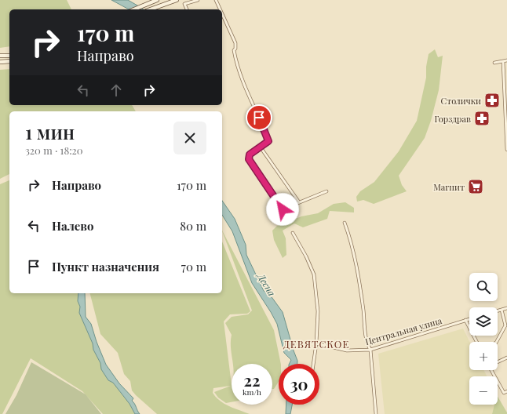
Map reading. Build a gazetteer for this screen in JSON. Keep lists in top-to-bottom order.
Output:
{
  "streets": {
    "street": ["Центральная улица"]
  },
  "districts": ["ДЕВЯТСКОЕ"],
  "water": ["Десна"],
  "places": {
    "pharmacy": ["Столички", "Горздрав"],
    "supermarket": ["Магнит"]
  },
  "page": {
    "turn": ["170 m", "Направо"],
    "heading": ["1 мин", "320 m · 18:20"],
    "list": [
      {
        "name": "Направо",
        "value": "170 m"
      },
      {
        "name": "Налево",
        "value": "80 m"
      },
      {
        "name": "Пункт назначения",
        "value": "70 m"
      }
    ],
    "map_buttons": ["+", "−"],
    "speed": "22 km/h",
    "limit": "30"
  }
}
